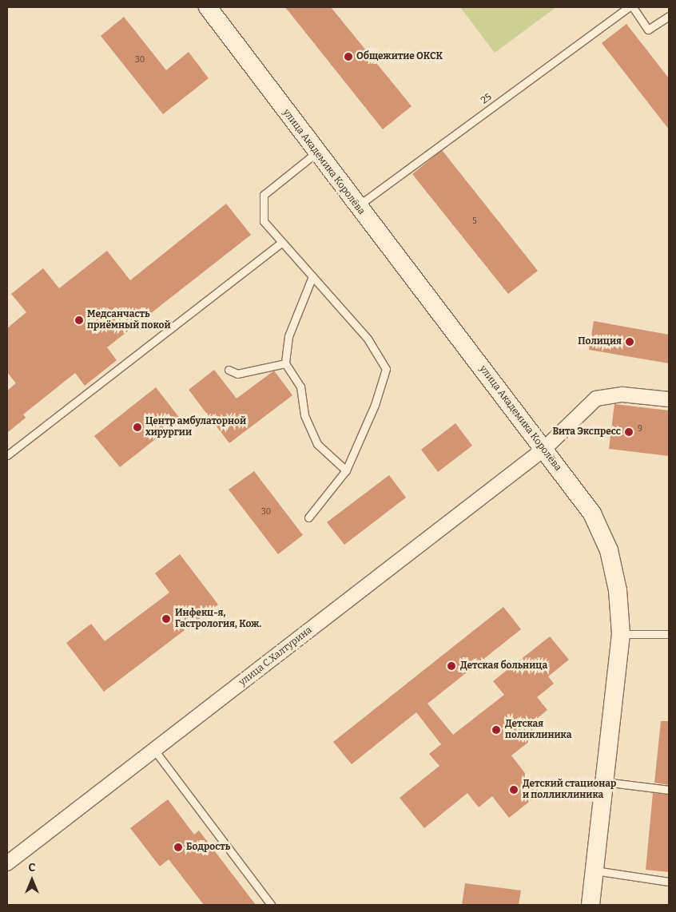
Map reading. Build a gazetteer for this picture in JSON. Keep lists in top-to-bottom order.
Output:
{
  "streets": {
    "street": ["улица Академика Королёва", "улица С.Халтурина"],
    "lane": ["25"]
  },
  "crossings": [
    ["25", "улица Академика Королёва"],
    ["улица Академика Королёва", "улица С.Халтурина"]
  ],
  "places": [
    "Общежитие ОКСК",
    "Медсанчасть приёмный покой",
    "Полиция",
    "Центр амбулаторной хирургии",
    "Вита Экспресс",
    "Инфекц-я, Гастрология, Кож.",
    "Детская больница",
    "Детская поликлиника",
    "Детский стационар и полликлиника",
    "Бодрость"
  ],
  "house_numbers": [
    "30",
    "5",
    "9",
    "30"
  ],
  "north": "top"
}
